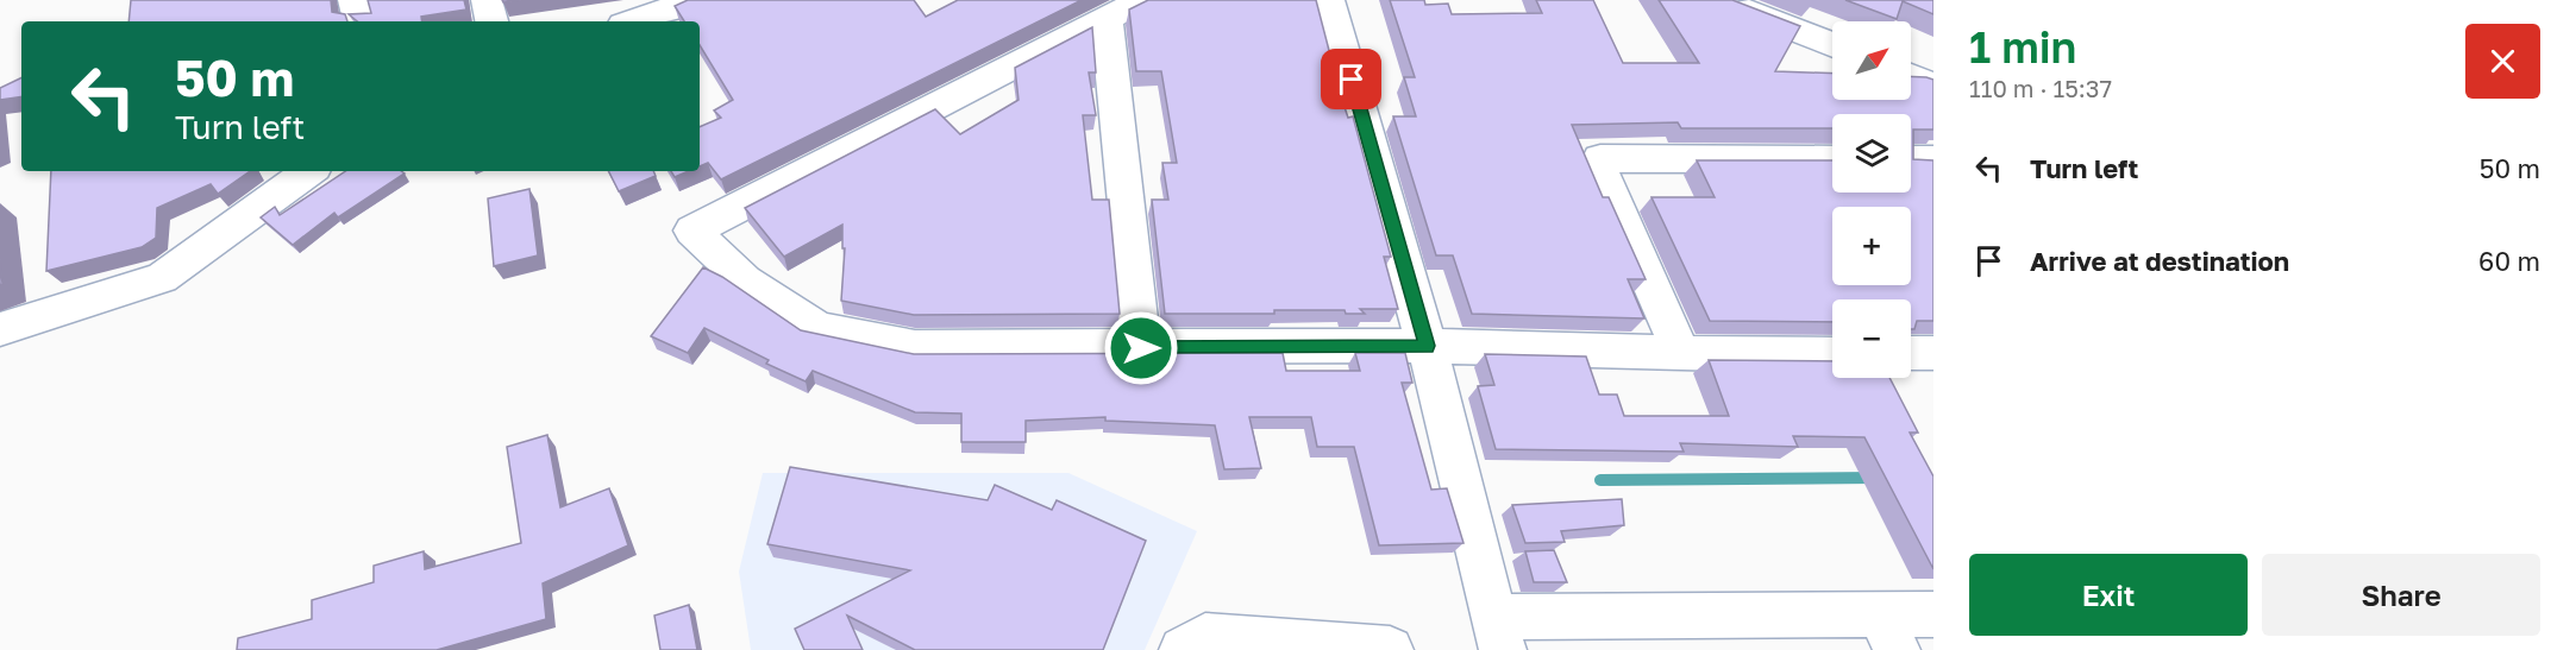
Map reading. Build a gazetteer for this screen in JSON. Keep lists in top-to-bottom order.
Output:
{
  "north": "top right",
  "page": {
    "heading": ["1 min", "110 m · 15:37"],
    "map_buttons": ["+", "−"],
    "turn": ["50 m", "Turn left"],
    "list": [
      {
        "name": "Turn left",
        "value": "50 m"
      },
      {
        "name": "Arrive at destination",
        "value": "60 m"
      }
    ],
    "buttons": ["Exit", "Share"]
  }
}
